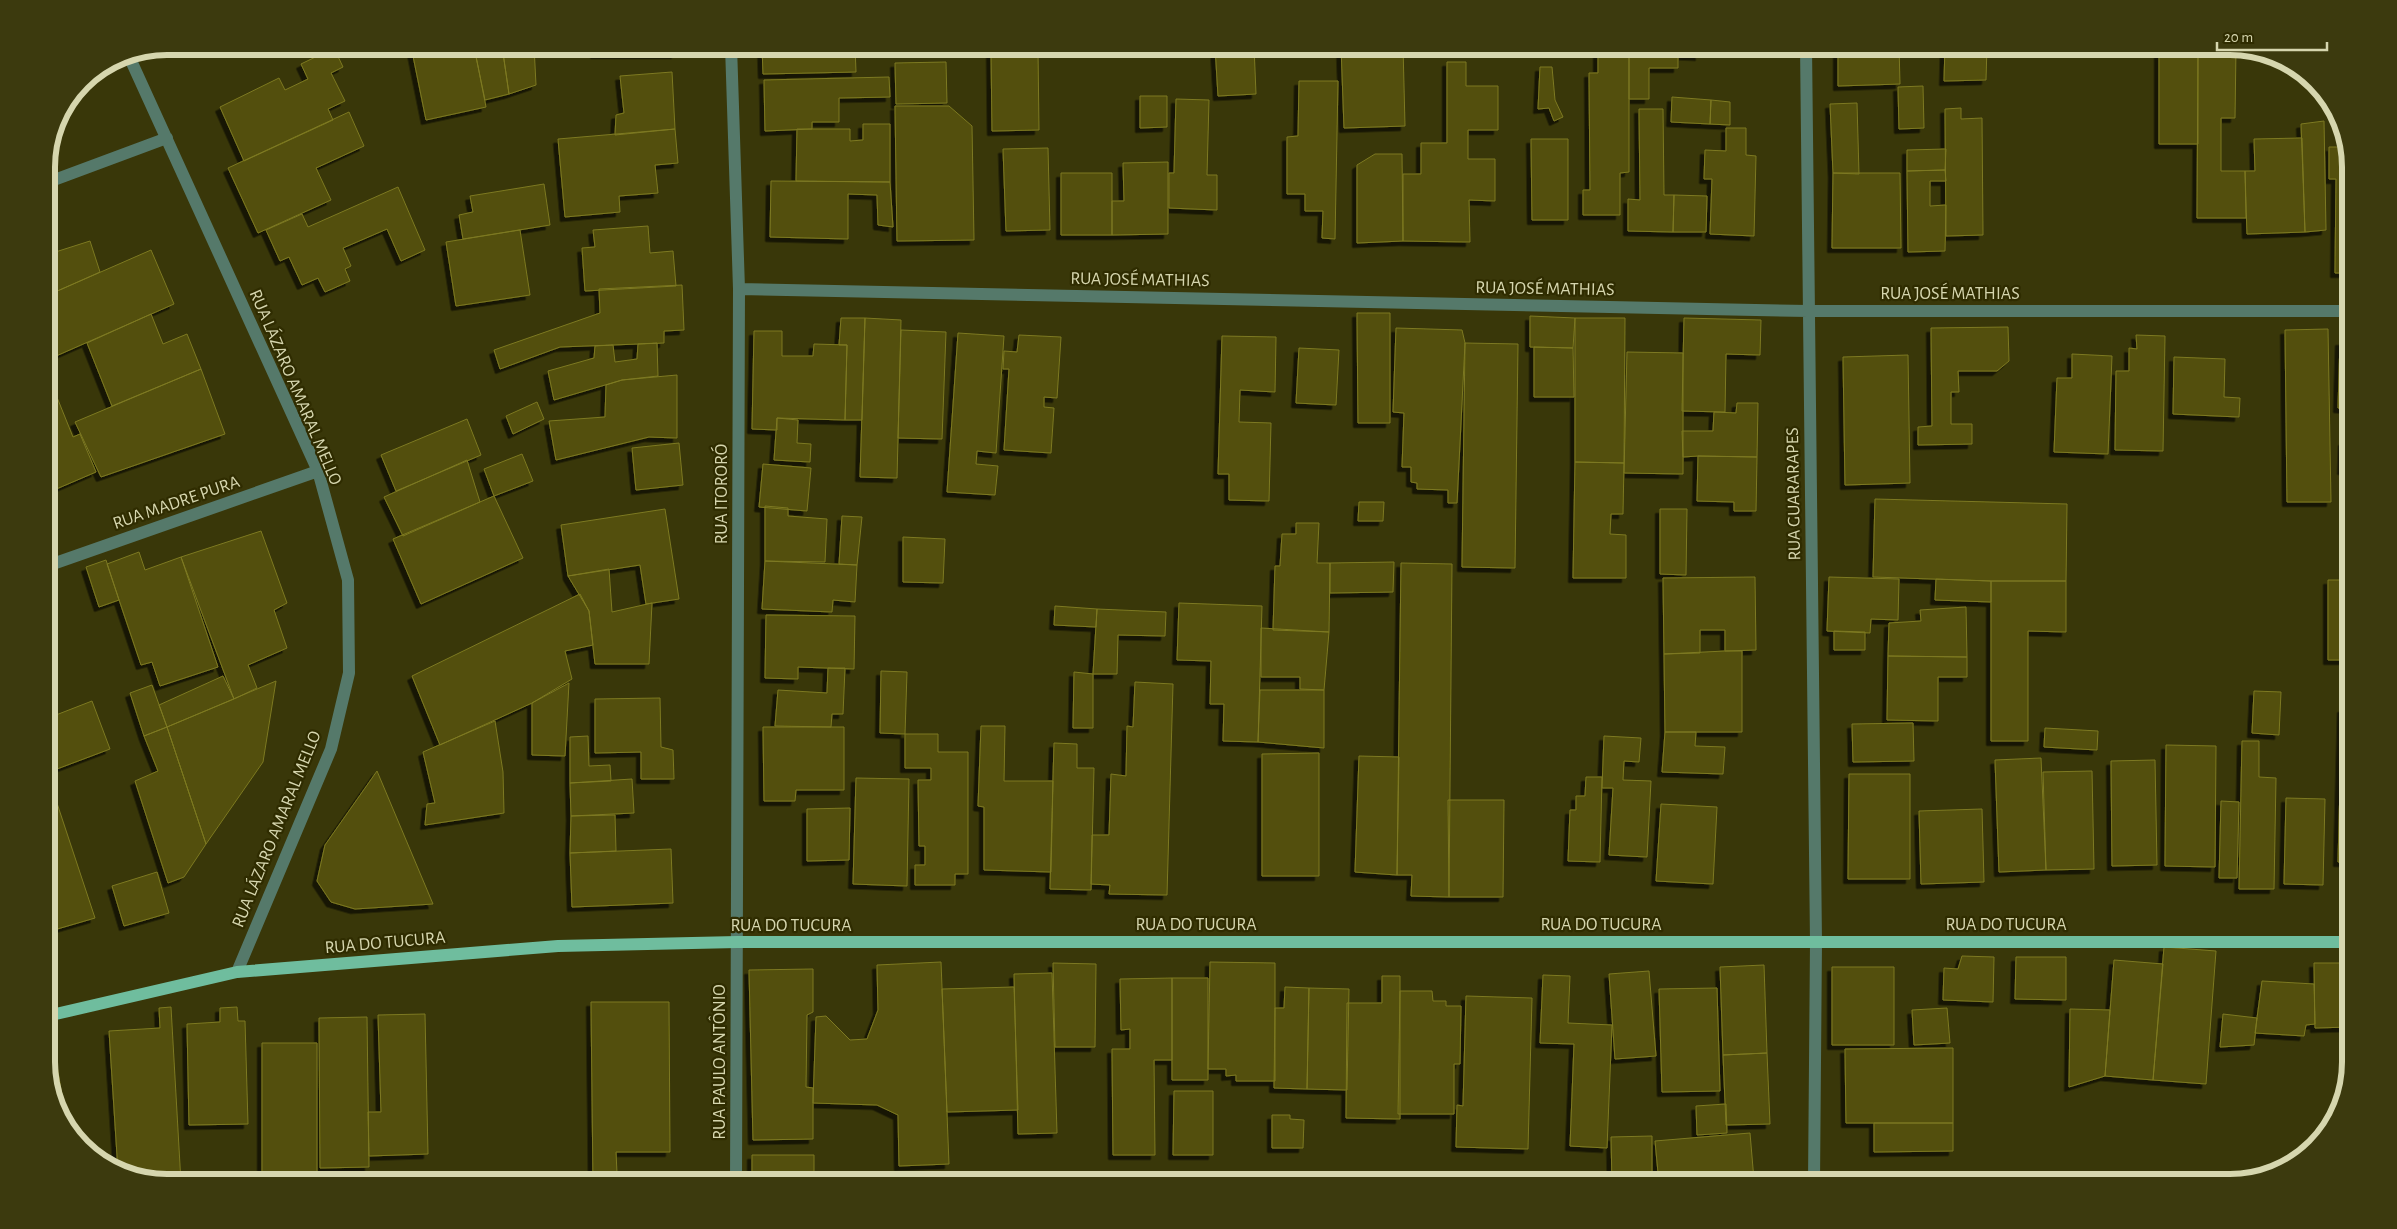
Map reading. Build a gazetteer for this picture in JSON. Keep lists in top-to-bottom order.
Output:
{
  "streets": {
    "main road": ["RUA DO TUCURA"],
    "street": [
      "RUA JOSÉ MATHIAS",
      "RUA LÁZARO AMARAL MELLO",
      "RUA ITORORÓ",
      "RUA GUARARAPES",
      "RUA MADRE PURA",
      "RUA PAULO ANTÔNIO"
    ]
  },
  "crossings": [
    ["RUA JOSÉ MATHIAS", "RUA ITORORÓ"],
    ["RUA JOSÉ MATHIAS", "RUA GUARARAPES"],
    ["RUA LÁZARO AMARAL MELLO", "RUA MADRE PURA"],
    ["RUA LÁZARO AMARAL MELLO", "RUA DO TUCURA"],
    ["RUA ITORORÓ", "RUA DO TUCURA"],
    ["RUA ITORORÓ", "RUA PAULO ANTÔNIO"],
    ["RUA GUARARAPES", "RUA DO TUCURA"],
    ["RUA DO TUCURA", "RUA PAULO ANTÔNIO"]
  ],
  "scale_bar": "20 m"
}
